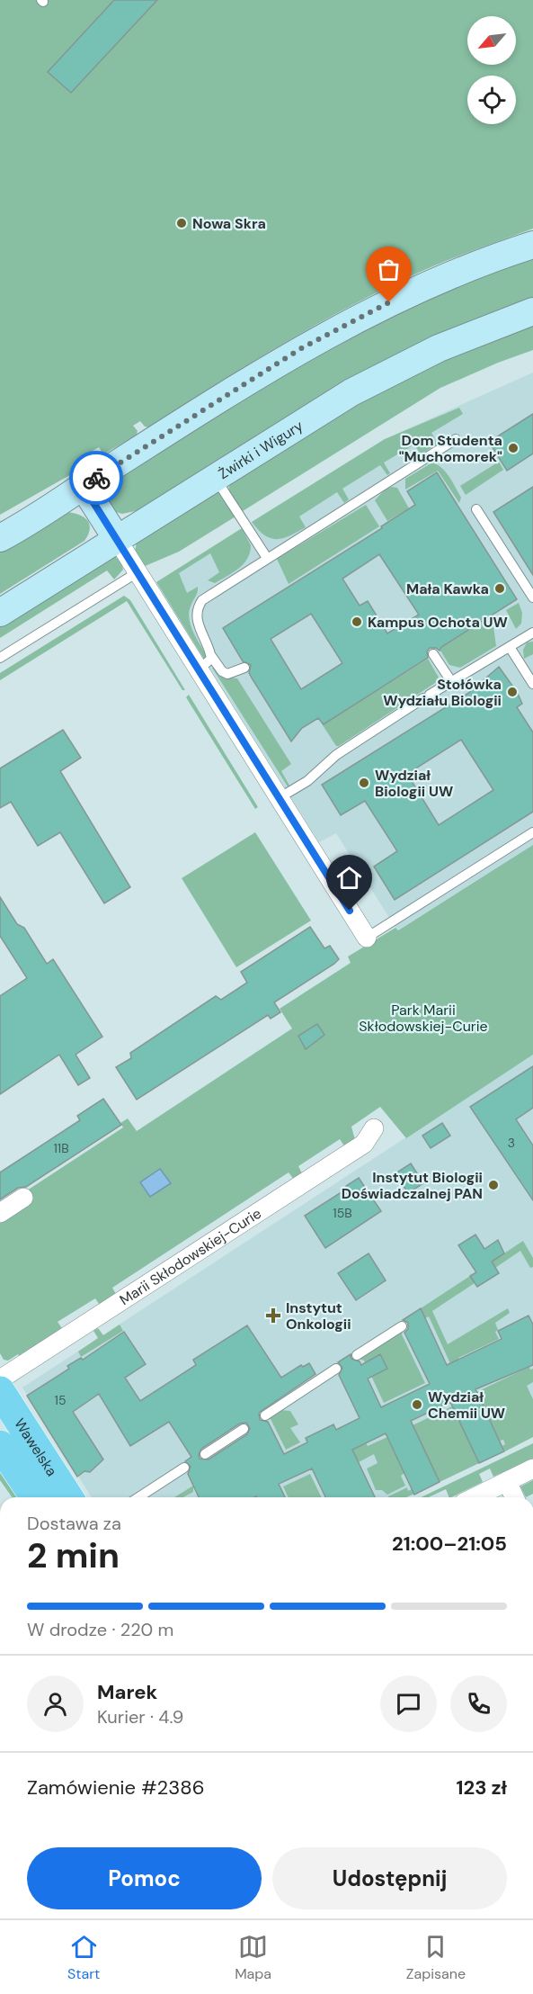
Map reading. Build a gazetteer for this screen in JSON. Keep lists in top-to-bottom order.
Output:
{
  "streets": {
    "main road": ["Żwirki i Wigury", "Wawelska"],
    "street": ["Marii Skłodowskiej-Curie"]
  },
  "parks": ["Park Marii Skłodowskiej-Curie"],
  "places": {
    "other": [
      "Nowa Skra",
      "Dom Studenta \"Muchomorek\"",
      "Mała Kawka",
      "Kampus Ochota UW",
      "Stołówka Wydziału Biologii",
      "Wydział Biologii UW",
      "Instytut Biologii Doświadczalnej PAN",
      "Wydział Chemii UW"
    ],
    "health": ["Instytut Onkologii"]
  },
  "house_numbers": [
    "3",
    "11B",
    "15B",
    "15"
  ],
  "north": "bottom left",
  "page": {
    "heading": ["2 min", "Dostawa za", "21:00–21:05"],
    "panel": [
      "Marek",
      "Kurier · 4.9",
      "Zamówienie #2386",
      "123 zł"
    ],
    "bar": "W drodze · 220 m",
    "buttons": ["Pomoc", "Udostępnij"],
    "tabs": ["Start", "Mapa", "Zapisane"]
  }
}
